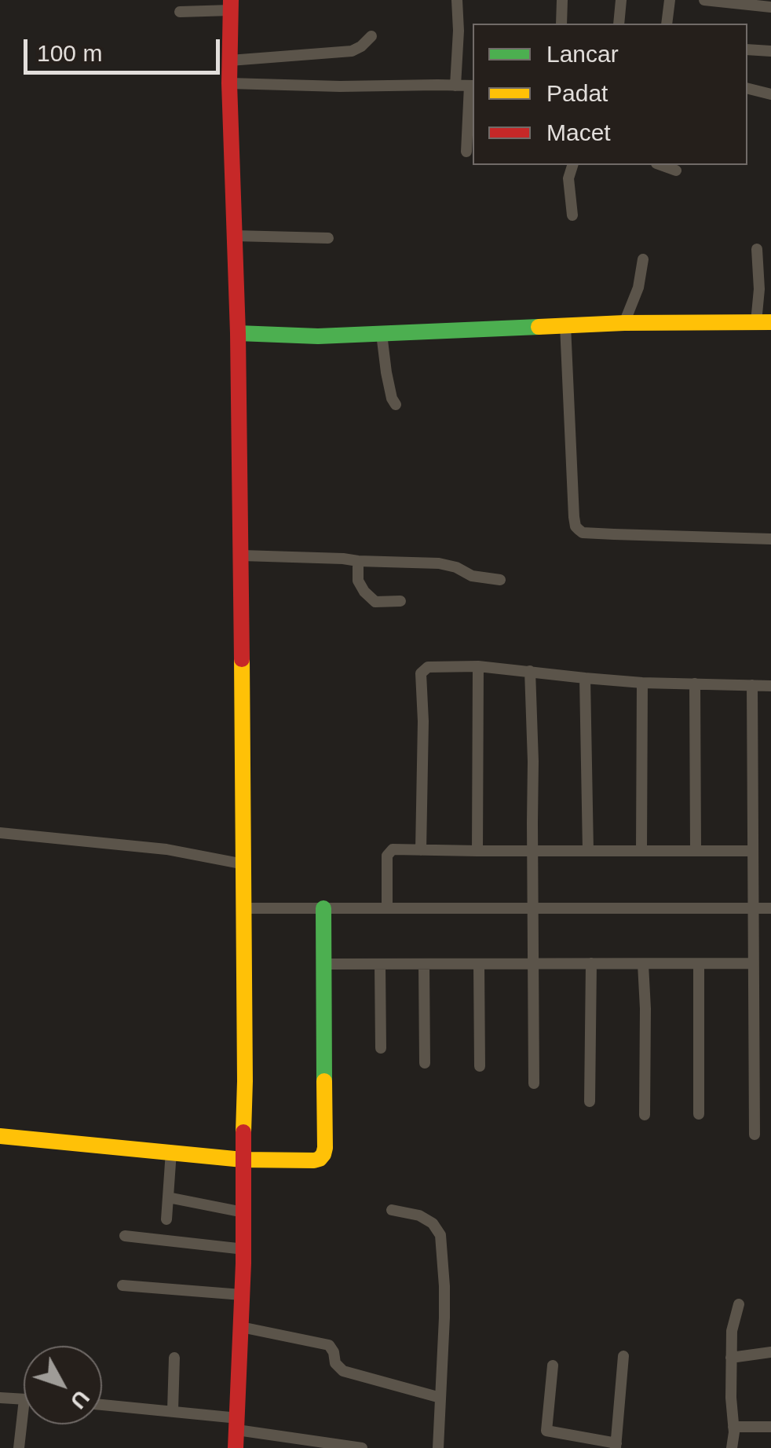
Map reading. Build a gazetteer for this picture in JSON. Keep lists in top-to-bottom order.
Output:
{
  "legend": ["Lancar", "Padat", "Macet"],
  "scale_bar": "100 m",
  "north": "bottom right"
}
